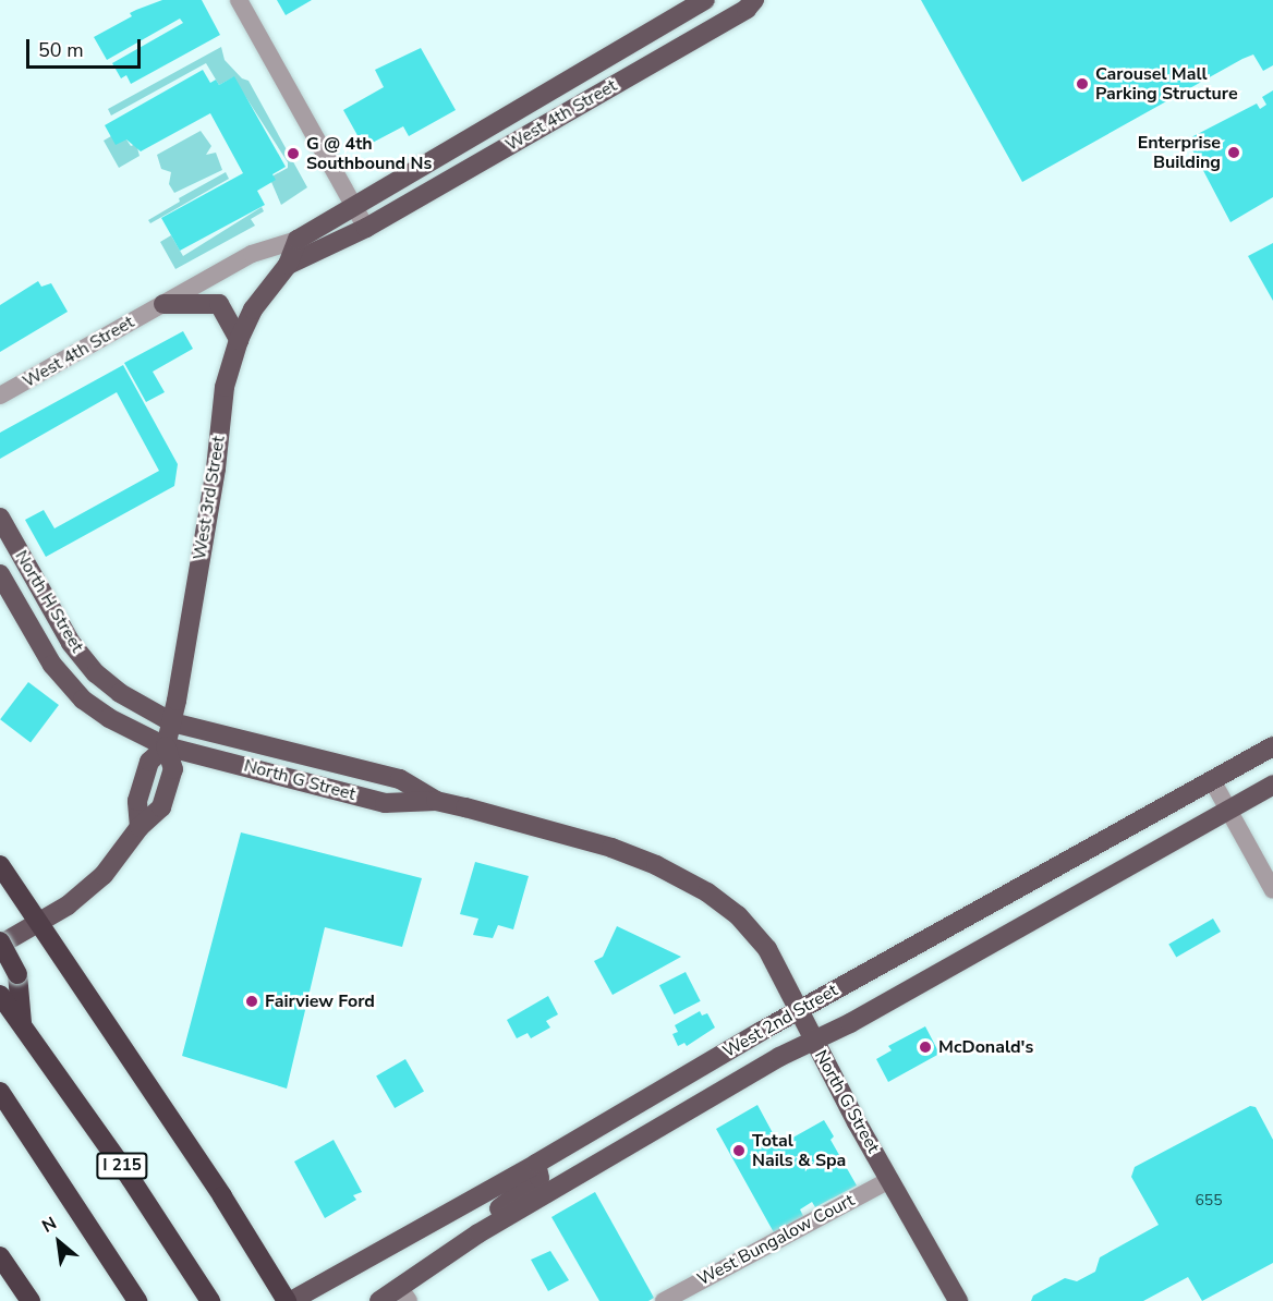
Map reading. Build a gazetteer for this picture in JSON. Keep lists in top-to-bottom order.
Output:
{
  "streets": {
    "highway": ["I 215"],
    "main road": [
      "West 4th Street",
      "West 3rd Street",
      "North H Street",
      "North G Street",
      "West 2nd Street"
    ],
    "street": ["West Bungalow Court"]
  },
  "crossings": [
    ["West 4th Street", "West 3rd Street"],
    ["West 3rd Street", "North H Street"],
    ["West 3rd Street", "North G Street"],
    ["North H Street", "North G Street"],
    ["North G Street", "West 2nd Street"],
    ["North G Street", "West Bungalow Court"]
  ],
  "places": [
    "Carousel Mall Parking Structure",
    "Enterprise Building",
    "G @ 4th Southbound Ns",
    "Fairview Ford",
    "McDonald's",
    "Total Nails & Spa"
  ],
  "house_numbers": ["655"],
  "scale_bar": "50 m",
  "north": "top left"
}
